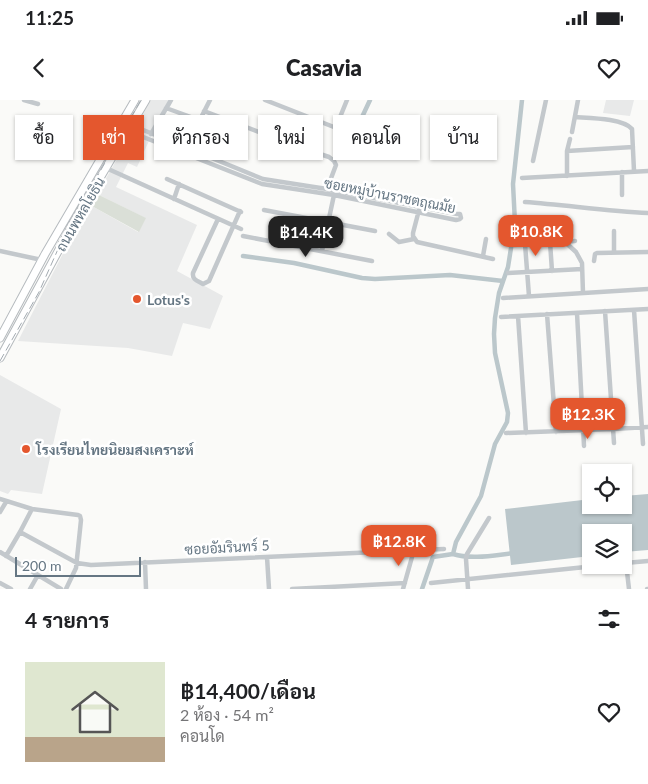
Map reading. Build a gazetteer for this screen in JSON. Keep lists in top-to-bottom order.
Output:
{
  "streets": {
    "main road": ["ถนนพหลโยธิน"],
    "street": ["ซอยหมู่บ้านราชตฤณมัย", "ซอยอัมรินทร์ 5"]
  },
  "places": ["Lotus's", "โรงเรียนไทยนิยมสงเคราะห์"],
  "scale_bar": "200 m",
  "page": {
    "status": "11:25",
    "header": "Casavia",
    "chip": [
      "ซื้อ",
      "เช่า",
      "ตัวกรอง",
      "ใหม่",
      "คอนโด",
      "บ้าน"
    ],
    "price": [
      "฿10.8K",
      "฿14.4K",
      "฿12.3K",
      "฿12.8K"
    ],
    "scale": "200 m",
    "heading": "4 รายการ",
    "list": [
      {
        "name": "฿14,400/เดือน",
        "note": "2 ห้อง · 54 m² · คอนโด"
      }
    ]
  }
}
